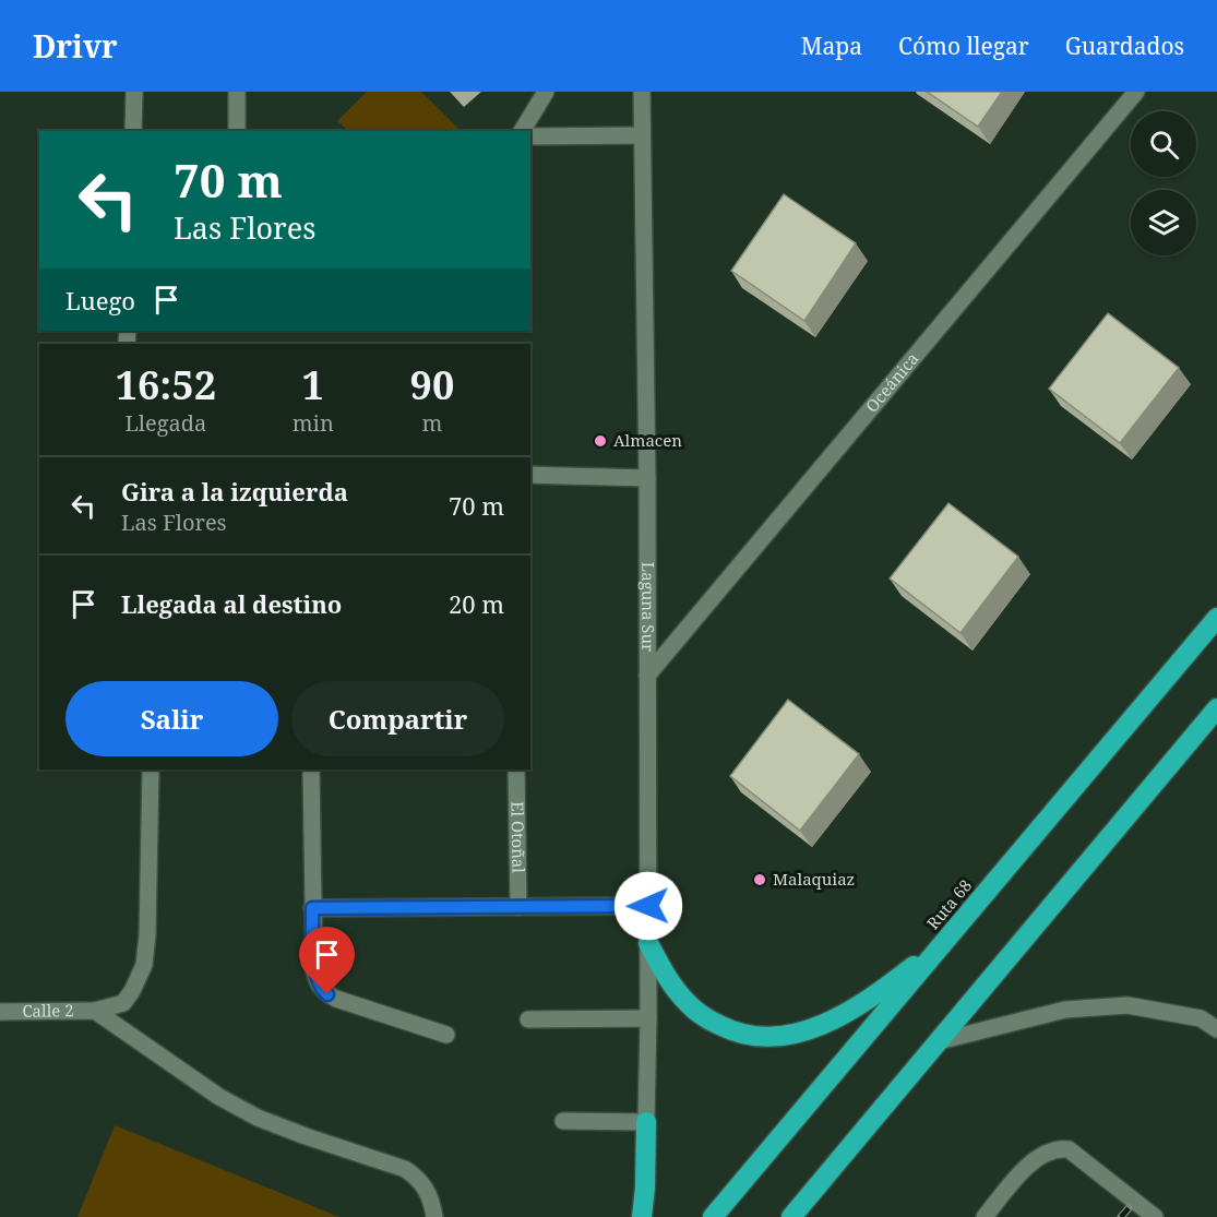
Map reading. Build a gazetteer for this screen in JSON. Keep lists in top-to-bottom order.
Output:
{
  "streets": {
    "highway": ["Ruta 68"],
    "street": [
      "Oceánica",
      "Laguna Sur",
      "El Otoñal",
      "Calle 2"
    ]
  },
  "crossings": [
    ["Oceánica", "Laguna Sur"]
  ],
  "places": ["Almacen", "Malaquiaz"],
  "page": {
    "header": "Drivr",
    "nav": ["Mapa", "Cómo llegar", "Guardados"],
    "turn": ["70 m", "Las Flores"],
    "then": "Luego",
    "eta": [
      "16:52",
      "Llegada",
      "1",
      "min",
      "90",
      "m"
    ],
    "list": [
      {
        "name": "Gira a la izquierda",
        "note": "Las Flores",
        "value": "70 m"
      },
      {
        "name": "Llegada al destino",
        "value": "20 m"
      }
    ],
    "buttons": ["Salir", "Compartir"]
  }
}
